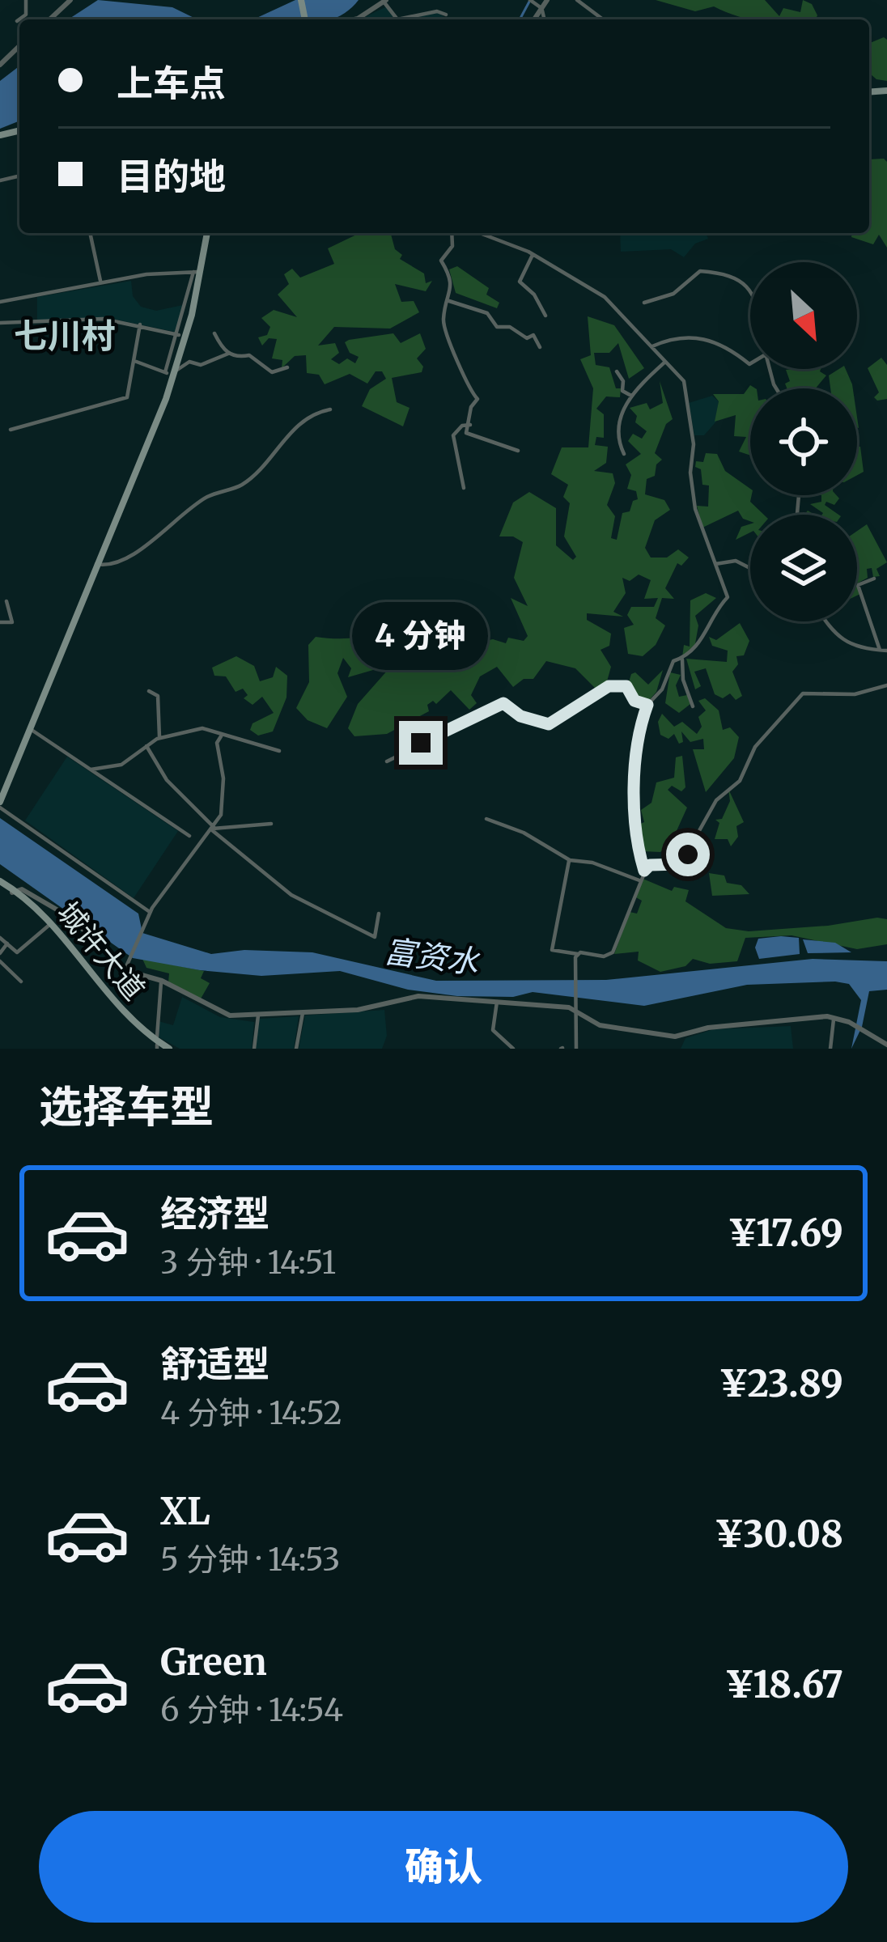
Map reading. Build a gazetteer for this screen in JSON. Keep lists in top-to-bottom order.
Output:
{
  "streets": {
    "main road": ["城许大道"]
  },
  "districts": ["七川村"],
  "water": ["富资水"],
  "north": "bottom right",
  "page": {
    "banner": ["上车点", "目的地"],
    "bubble": "4 分钟",
    "heading": "选择车型",
    "list": [
      {
        "name": "经济型",
        "note": "3 分钟 · 14:51",
        "value": "¥17.69"
      },
      {
        "name": "舒适型",
        "note": "4 分钟 · 14:52",
        "value": "¥23.89"
      },
      {
        "name": "XL",
        "note": "5 分钟 · 14:53",
        "value": "¥30.08"
      },
      {
        "name": "Green",
        "note": "6 分钟 · 14:54",
        "value": "¥18.67"
      }
    ],
    "buttons": "确认"
  }
}
